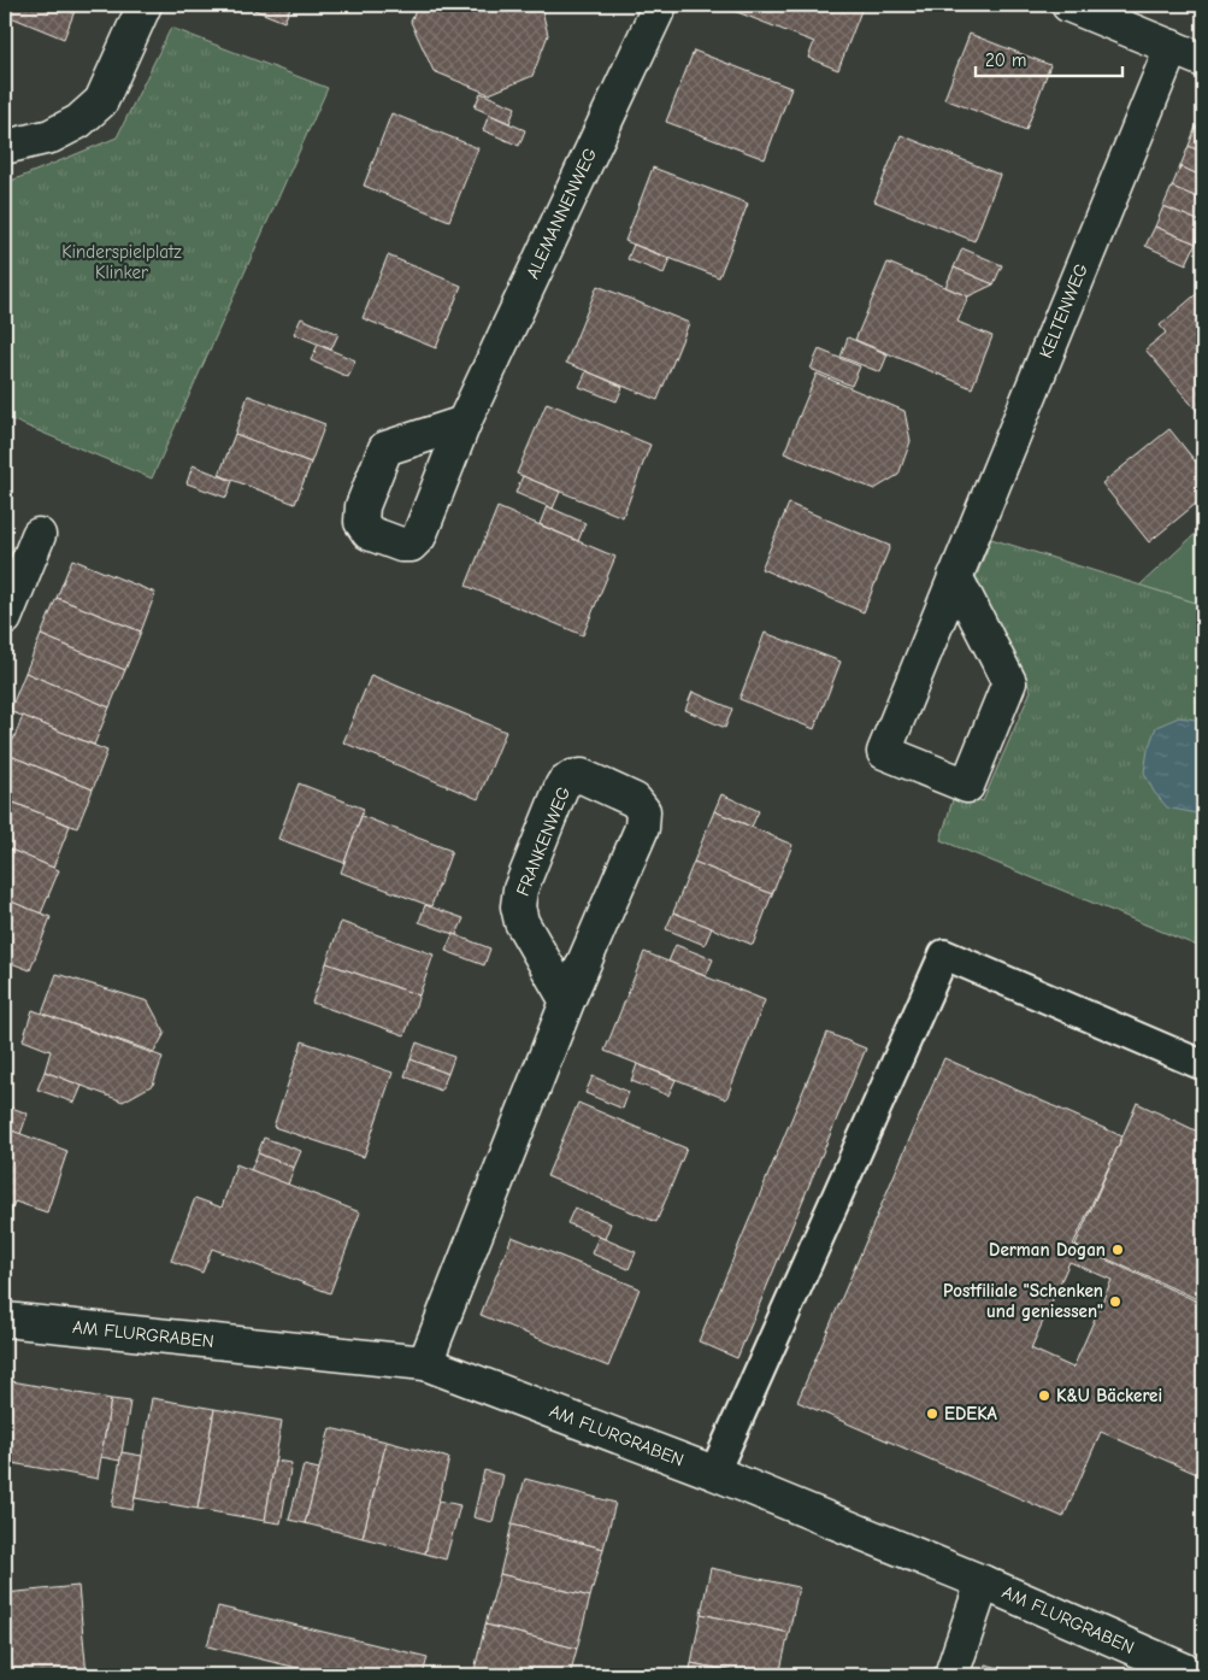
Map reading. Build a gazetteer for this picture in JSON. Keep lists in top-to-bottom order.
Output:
{
  "streets": {
    "street": [
      "ALEMANNENWEG",
      "KELTENWEG",
      "FRANKENWEG",
      "AM FLURGRABEN"
    ]
  },
  "crossings": [
    ["FRANKENWEG", "AM FLURGRABEN"]
  ],
  "parks": ["Kinderspielplatz Klinker"],
  "places": [
    "Derman Dogan",
    "Postfiliale \"Schenken und geniessen\"",
    "K&U Bäckerei",
    "EDEKA"
  ],
  "scale_bar": "20 m"
}
